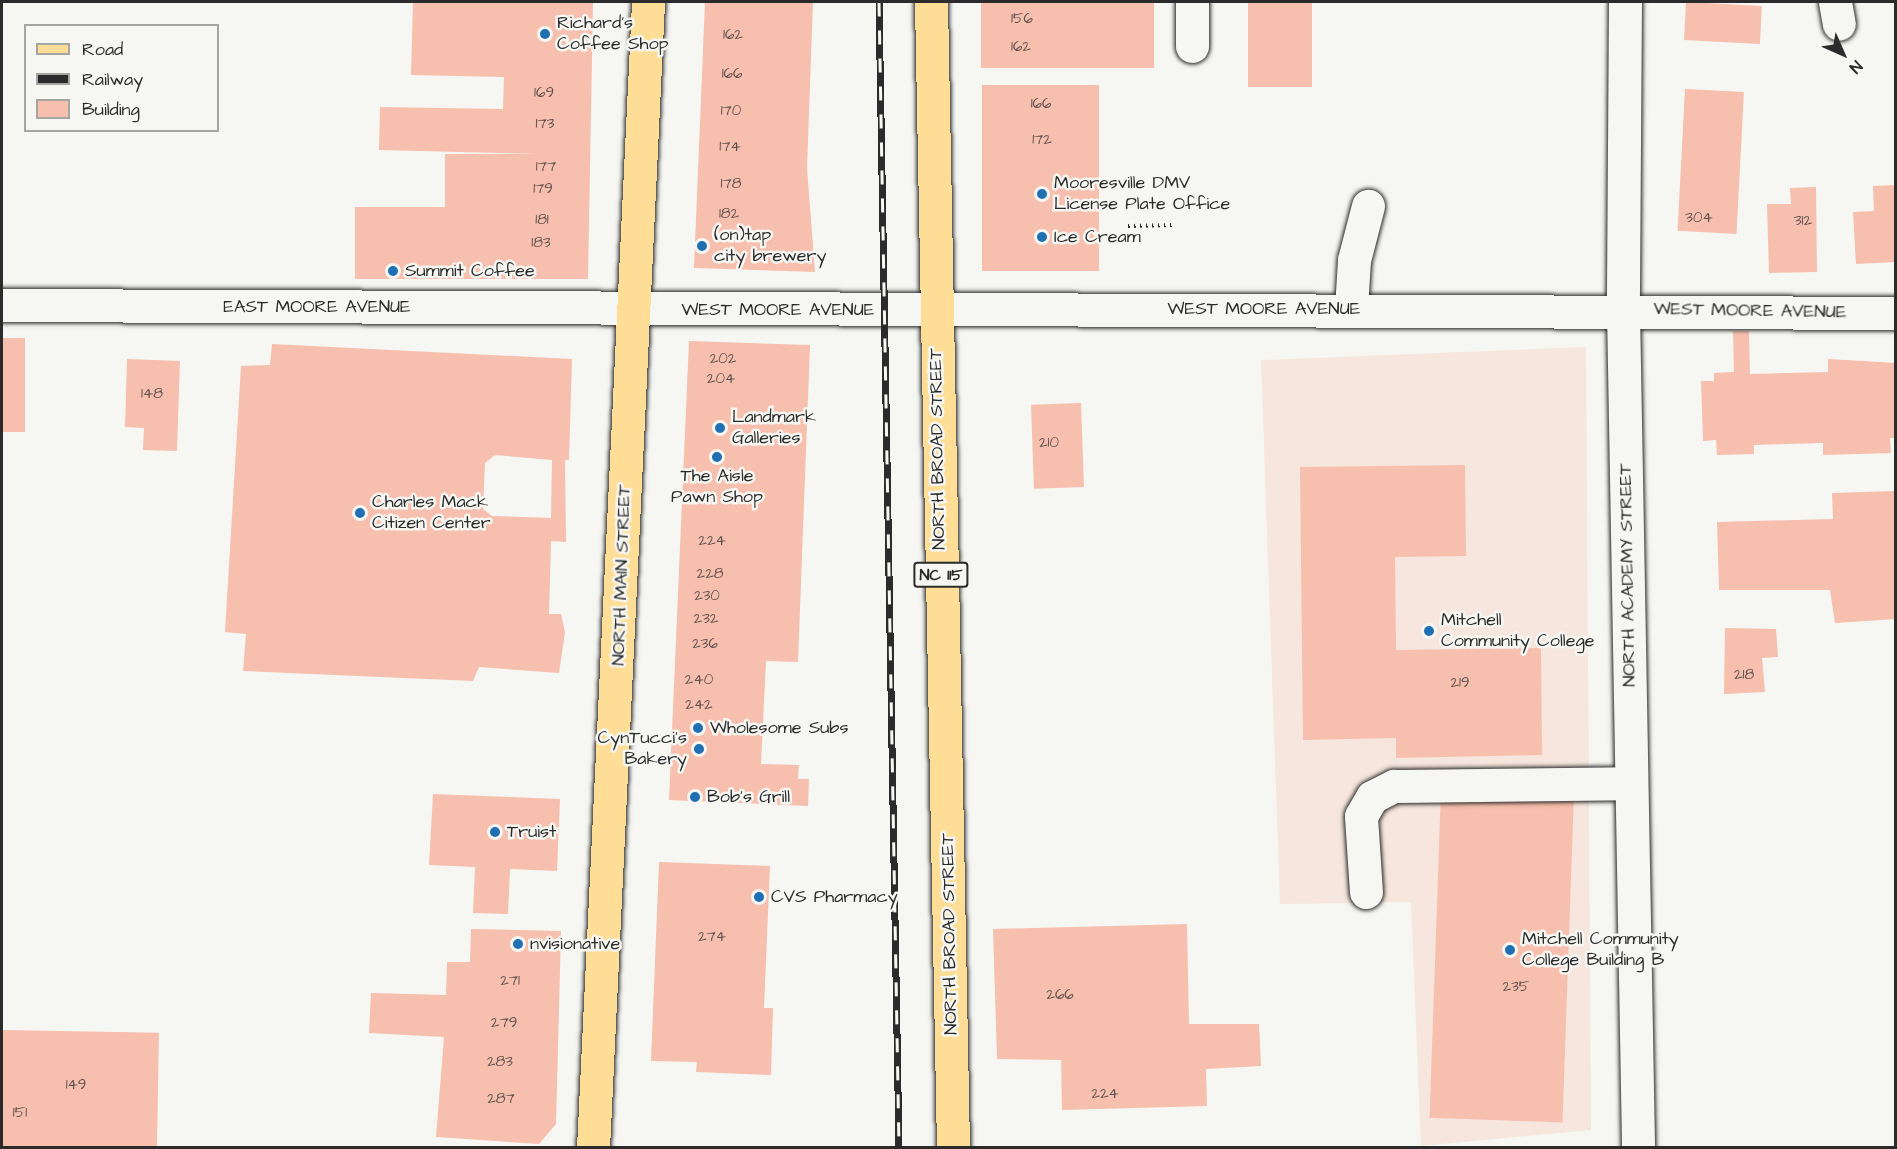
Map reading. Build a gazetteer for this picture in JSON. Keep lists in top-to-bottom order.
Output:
{
  "streets": {
    "main road": ["NORTH BROAD STREET", "NORTH MAIN STREET", "NC 115"],
    "street": ["EAST MOORE AVENUE", "WEST MOORE AVENUE", "NORTH ACADEMY STREET"]
  },
  "crossings": [
    ["EAST MOORE AVENUE", "WEST MOORE AVENUE"],
    ["EAST MOORE AVENUE", "NORTH MAIN STREET"],
    ["WEST MOORE AVENUE", "NORTH BROAD STREET"],
    ["WEST MOORE AVENUE", "NORTH MAIN STREET"],
    ["WEST MOORE AVENUE", "NORTH ACADEMY STREET"]
  ],
  "places": [
    "Richard's Coffee Shop",
    "Mooresville DMV License Plate Office",
    "Ice Cream",
    "(on)tap city brewery",
    "Summit Coffee",
    "Landmark Galleries",
    "The Aisle Pawn Shop",
    "Charles Mack Citizen Center",
    "Mitchell Community College",
    "Wholesome Subs",
    "CynTucci's Bakery",
    "Bob's Grill",
    "Truist",
    "CVS Pharmacy",
    "nvisionative",
    "Mitchell Community College Building B"
  ],
  "house_numbers": [
    "156",
    "162",
    "162",
    "166",
    "169",
    "166",
    "170",
    "173",
    "172",
    "174",
    "177",
    "178",
    "179",
    "182",
    "304",
    "181",
    "312",
    "183",
    "202",
    "204",
    "148",
    "210",
    "224",
    "228",
    "230",
    "232",
    "236",
    "218",
    "240",
    "219",
    "242",
    "274",
    "271",
    "235",
    "266",
    "279",
    "283",
    "149",
    "224",
    "287",
    "151"
  ],
  "legend": ["Road", "Railway", "Building"],
  "north": "bottom right"
}
